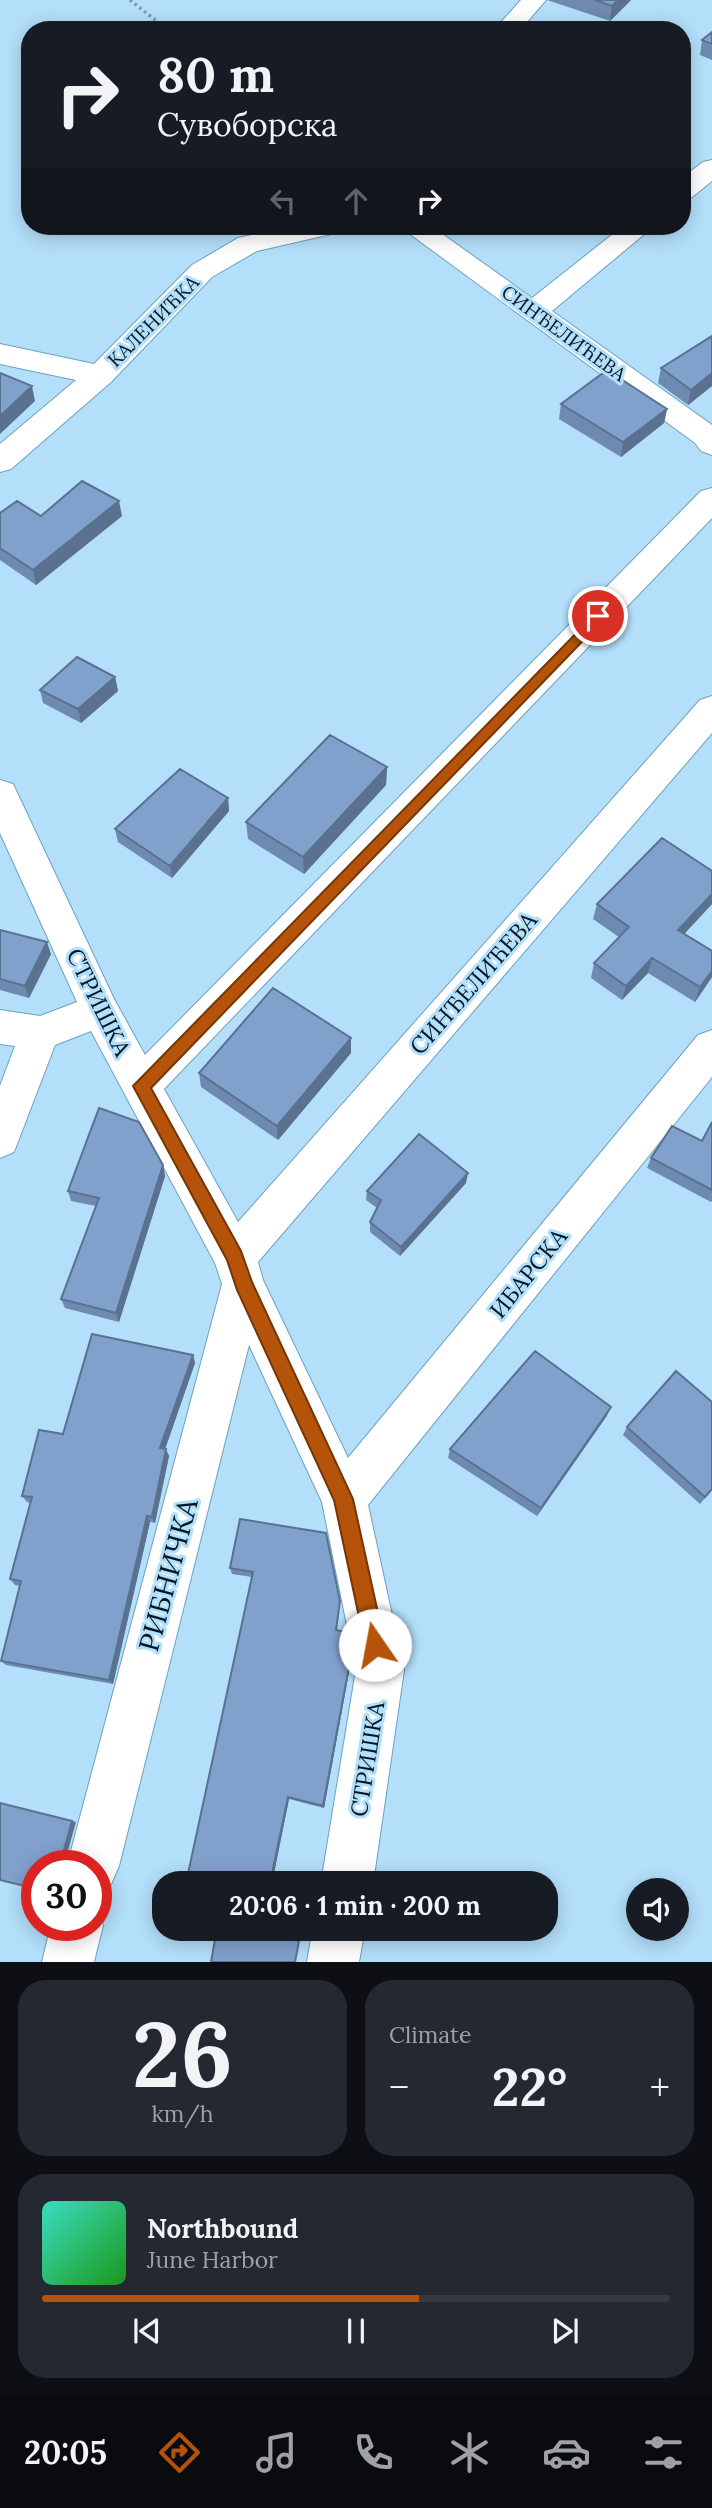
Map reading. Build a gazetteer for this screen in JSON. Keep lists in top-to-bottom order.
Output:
{
  "streets": {
    "street": [
      "КАЛЕНИЋКА",
      "СИНЂЕЛИЋЕВА",
      "СТРИШКА",
      "ИБАРСКА",
      "РИБНИЧКА"
    ]
  },
  "crossings": [
    ["СИНЂЕЛИЋЕВА", "СТРИШКА"],
    ["СИНЂЕЛИЋЕВА", "РИБНИЧКА"],
    ["СТРИШКА", "ИБАРСКА"],
    ["СТРИШКА", "РИБНИЧКА"]
  ],
  "page": {
    "turn": ["80 m", "Сувоборска"],
    "limit": "30",
    "trip": "20:06 · 1 min · 200 m",
    "tile": [
      ["26", "km/h"],
      "Climate"
    ],
    "heat": ["−", "22°", "+"],
    "song": ["Northbound", "June Harbor"],
    "tabs": "20:05"
  }
}
